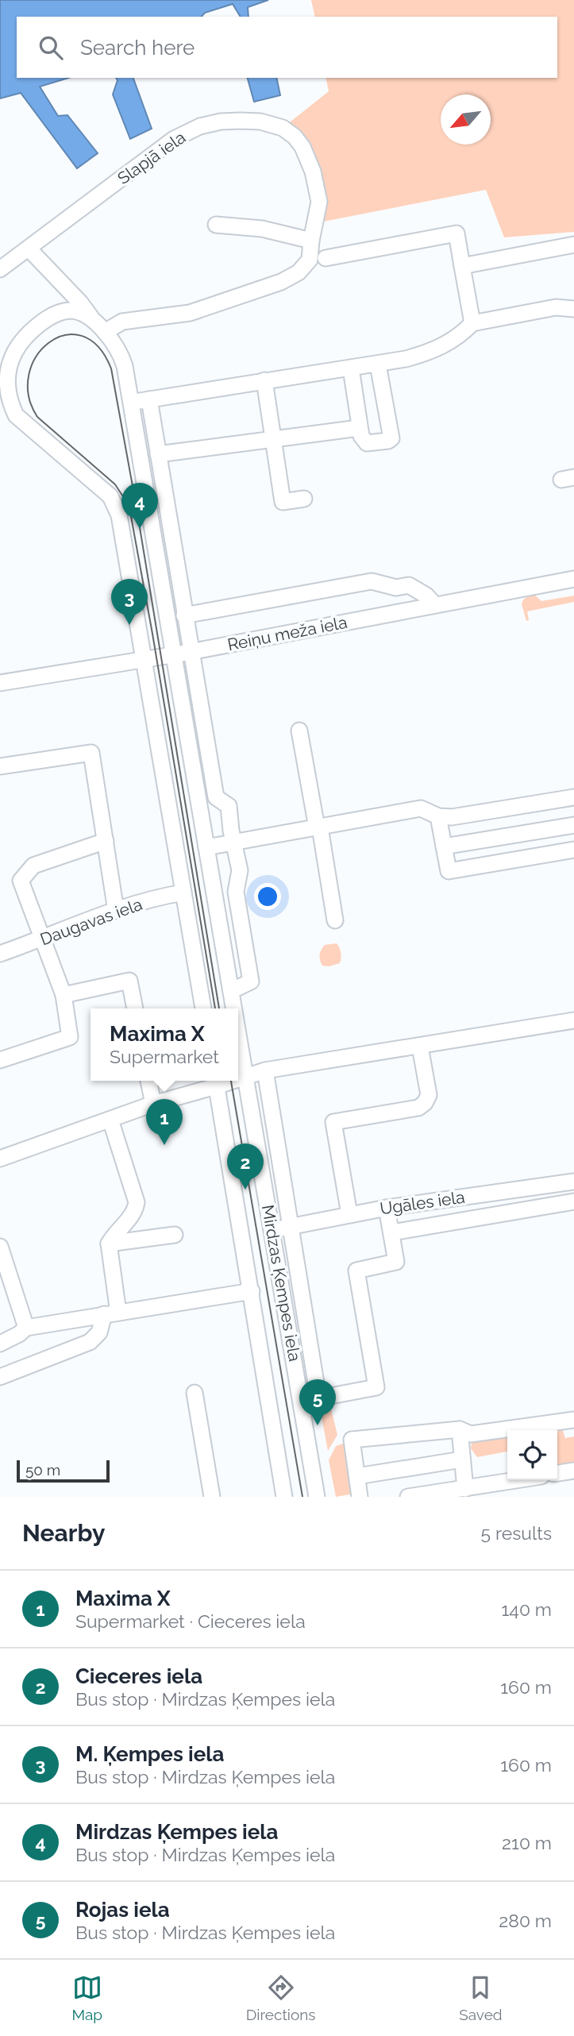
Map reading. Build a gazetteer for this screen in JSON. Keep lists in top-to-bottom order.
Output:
{
  "streets": {
    "street": [
      "Slapjā iela",
      "Reiņu meža iela",
      "Daugavas iela",
      "Ugāles iela",
      "Mirdzas Ķempes iela"
    ]
  },
  "crossings": [
    ["Slapjā iela", "Mirdzas Ķempes iela"],
    ["Reiņu meža iela", "Mirdzas Ķempes iela"],
    ["Ugāles iela", "Mirdzas Ķempes iela"]
  ],
  "scale_bar": "50 m",
  "north": "bottom left",
  "page": {
    "search": "Search here",
    "pins": [
      "4",
      "3",
      "1",
      "2",
      "5"
    ],
    "popup": ["Maxima X", "Supermarket"],
    "scale": "50 m",
    "heading": ["Nearby", "5 results"],
    "list": [
      {
        "mark": "1",
        "name": "Maxima X",
        "note": "Supermarket · Cieceres iela",
        "value": "140 m"
      },
      {
        "mark": "2",
        "name": "Cieceres iela",
        "note": "Bus stop · Mirdzas Ķempes iela",
        "value": "160 m"
      },
      {
        "mark": "3",
        "name": "M. Ķempes iela",
        "note": "Bus stop · Mirdzas Ķempes iela",
        "value": "160 m"
      },
      {
        "mark": "4",
        "name": "Mirdzas Ķempes iela",
        "note": "Bus stop · Mirdzas Ķempes iela",
        "value": "210 m"
      },
      {
        "mark": "5",
        "name": "Rojas iela",
        "note": "Bus stop · Mirdzas Ķempes iela",
        "value": "280 m"
      }
    ],
    "nav": ["Map", "Directions", "Saved"]
  }
}
